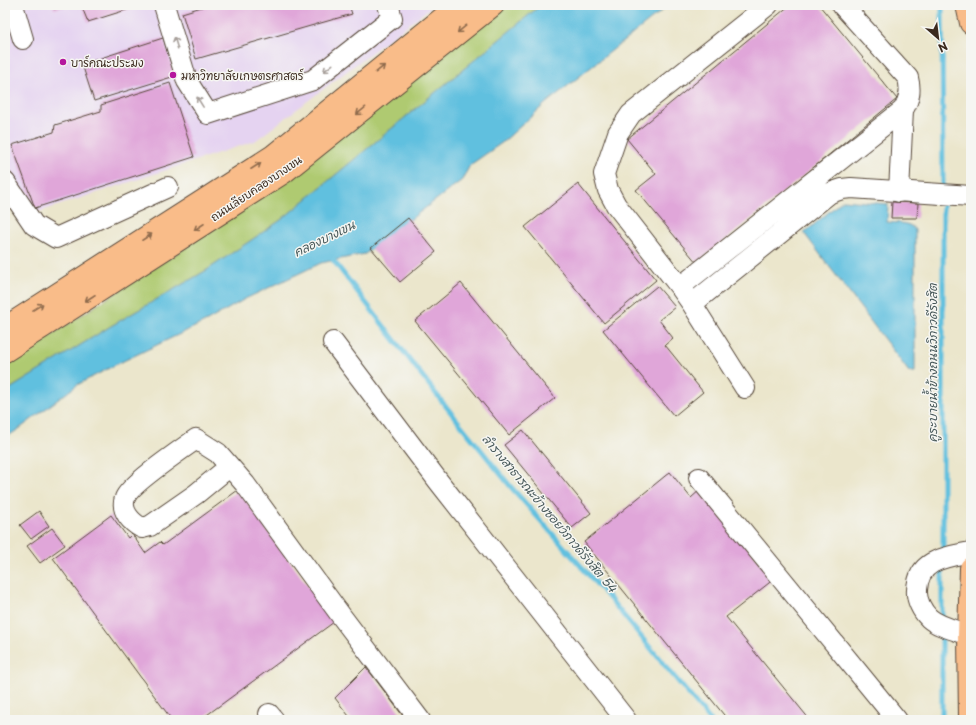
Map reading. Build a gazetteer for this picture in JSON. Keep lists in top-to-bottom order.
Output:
{
  "streets": {
    "main road": ["ถนนเลียบคลองบางเขน"]
  },
  "water": ["คลองบางเขน", "คูระบายน้ำข้างถนนวิภาวดีรังสิต", "ลำรางสาธารณะข้างซอยวิภาวดีรังสิต 54"],
  "places": ["บาร์คณะประมง", "มหาวิทยาลัยเกษตรศาสตร์"],
  "north": "bottom right"
}
